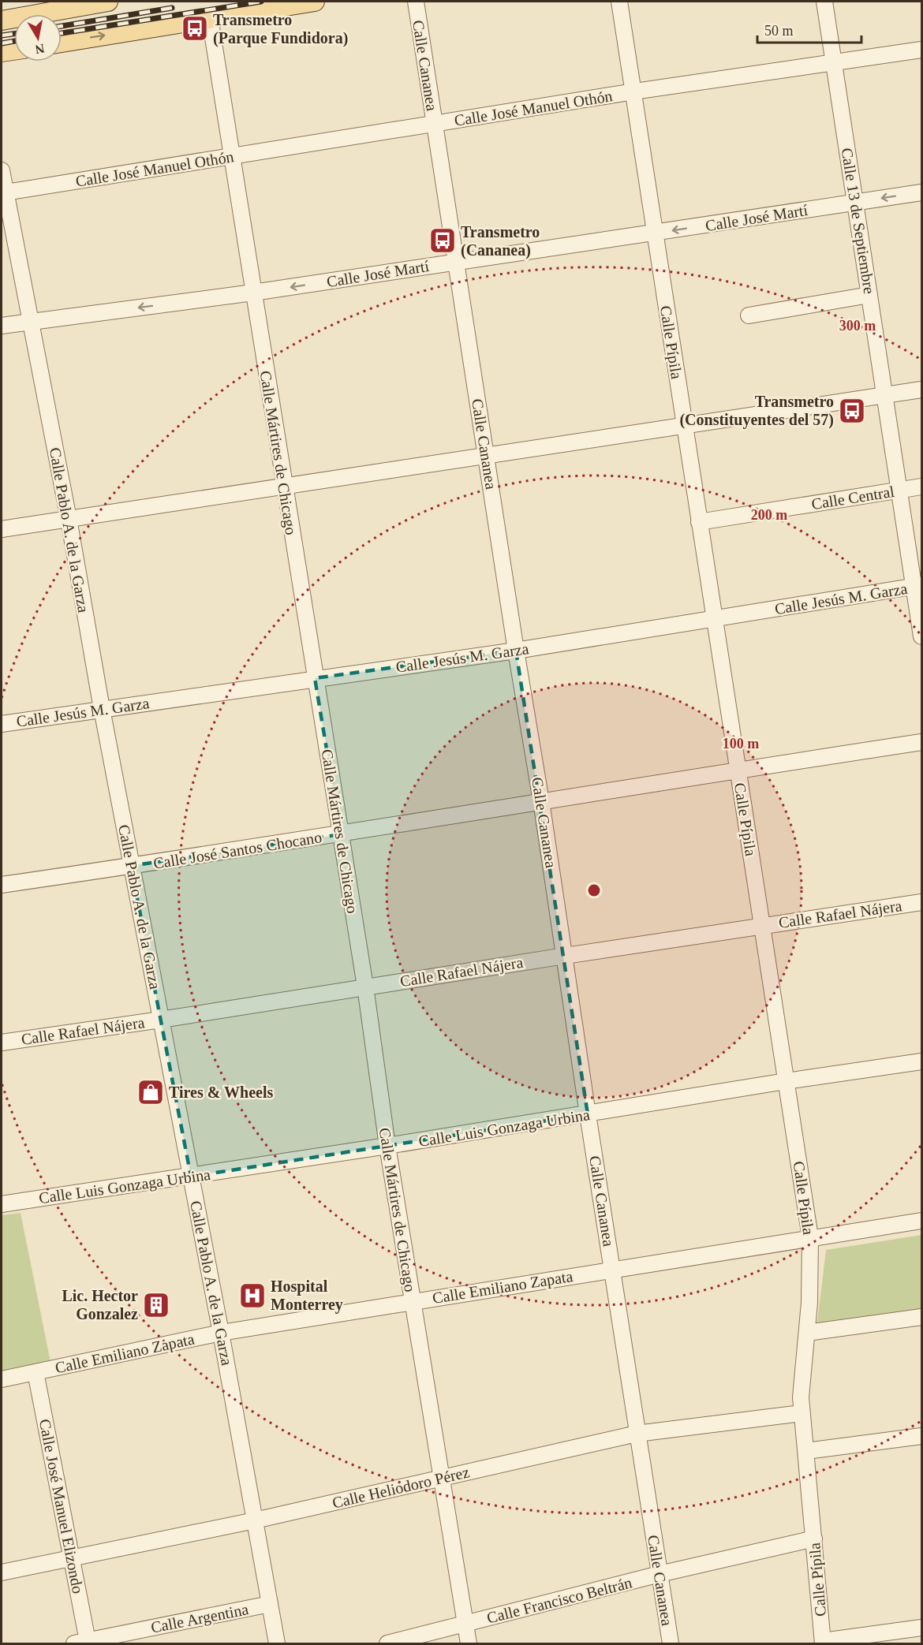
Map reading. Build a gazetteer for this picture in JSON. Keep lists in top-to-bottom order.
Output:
{
  "streets": {
    "street": [
      "Calle Cananea",
      "Calle José Manuel Othón",
      "Calle José Martí",
      "Calle 13 de Septiembre",
      "Calle Pípila",
      "Calle Mártires de Chicago",
      "Calle Central",
      "Calle Pablo A. de la Garza",
      "Calle Jesús M. Garza",
      "Calle José Santos Chocano",
      "Calle Rafael Nájera",
      "Calle Luis Gonzaga Urbina",
      "Calle Emiliano Zapata",
      "Calle Heliodoro Pérez",
      "Calle José Manuel Elizondo",
      "Calle Francisco Beltrán",
      "Calle Argentina"
    ]
  },
  "crossings": [
    ["Calle Cananea", "Calle José Manuel Othón"],
    ["Calle Cananea", "Calle José Martí"],
    ["Calle Cananea", "Calle Jesús M. Garza"],
    ["Calle Cananea", "Calle José Santos Chocano"],
    ["Calle Cananea", "Calle Rafael Nájera"],
    ["Calle Cananea", "Calle Luis Gonzaga Urbina"],
    ["Calle Cananea", "Calle Emiliano Zapata"],
    ["Calle Cananea", "Calle Heliodoro Pérez"],
    ["Calle Cananea", "Calle Francisco Beltrán"],
    ["Calle José Manuel Othón", "Calle 13 de Septiembre"],
    ["Calle José Manuel Othón", "Calle Pípila"],
    ["Calle José Manuel Othón", "Calle Mártires de Chicago"],
    ["Calle José Manuel Othón", "Calle Pablo A. de la Garza"],
    ["Calle José Martí", "Calle 13 de Septiembre"],
    ["Calle José Martí", "Calle Pípila"],
    ["Calle José Martí", "Calle Mártires de Chicago"],
    ["Calle José Martí", "Calle Pablo A. de la Garza"],
    ["Calle 13 de Septiembre", "Calle Central"],
    ["Calle 13 de Septiembre", "Calle Jesús M. Garza"],
    ["Calle Pípila", "Calle Central"],
    ["Calle Pípila", "Calle Jesús M. Garza"],
    ["Calle Pípila", "Calle José Santos Chocano"],
    ["Calle Pípila", "Calle Rafael Nájera"],
    ["Calle Pípila", "Calle Luis Gonzaga Urbina"],
    ["Calle Pípila", "Calle Emiliano Zapata"],
    ["Calle Pípila", "Calle Heliodoro Pérez"],
    ["Calle Pípila", "Calle Francisco Beltrán"],
    ["Calle Mártires de Chicago", "Calle Jesús M. Garza"],
    ["Calle Mártires de Chicago", "Calle José Santos Chocano"],
    ["Calle Mártires de Chicago", "Calle Rafael Nájera"],
    ["Calle Mártires de Chicago", "Calle Luis Gonzaga Urbina"],
    ["Calle Mártires de Chicago", "Calle Emiliano Zapata"],
    ["Calle Mártires de Chicago", "Calle Heliodoro Pérez"],
    ["Calle Mártires de Chicago", "Calle Francisco Beltrán"],
    ["Calle Pablo A. de la Garza", "Calle Jesús M. Garza"],
    ["Calle Pablo A. de la Garza", "Calle José Santos Chocano"],
    ["Calle Pablo A. de la Garza", "Calle Rafael Nájera"],
    ["Calle Pablo A. de la Garza", "Calle Luis Gonzaga Urbina"],
    ["Calle Pablo A. de la Garza", "Calle Emiliano Zapata"],
    ["Calle Pablo A. de la Garza", "Calle Heliodoro Pérez"],
    ["Calle Pablo A. de la Garza", "Calle Argentina"],
    ["Calle Emiliano Zapata", "Calle José Manuel Elizondo"],
    ["Calle Heliodoro Pérez", "Calle José Manuel Elizondo"],
    ["Calle José Manuel Elizondo", "Calle Argentina"]
  ],
  "one_way": ["Calle José Martí"],
  "places": {
    "bus stop": ["Transmetro (Parque Fundidora)", "Transmetro (Cananea)", "Transmetro (Constituyentes del 57)"],
    "shop": ["Tires & Wheels"],
    "hospital": ["Hospital Monterrey"],
    "building": ["Lic. Hector Gonzalez"]
  },
  "scale_bar": "50 m",
  "north": "bottom",
  "rings": ["300 m", "200 m", "100 m"]
}
